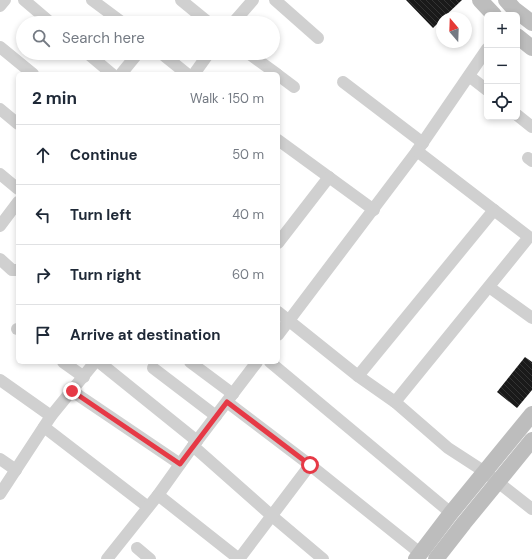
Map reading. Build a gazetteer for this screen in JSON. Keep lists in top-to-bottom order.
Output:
{
  "north": "top",
  "page": {
    "map_buttons": ["+", "−"],
    "search": "Search here",
    "heading": ["2 min", "Walk · 150 m"],
    "list": [
      ["Continue", "50 m"],
      ["Turn left", "40 m"],
      ["Turn right", "60 m"],
      "Arrive at destination"
    ]
  }
}
